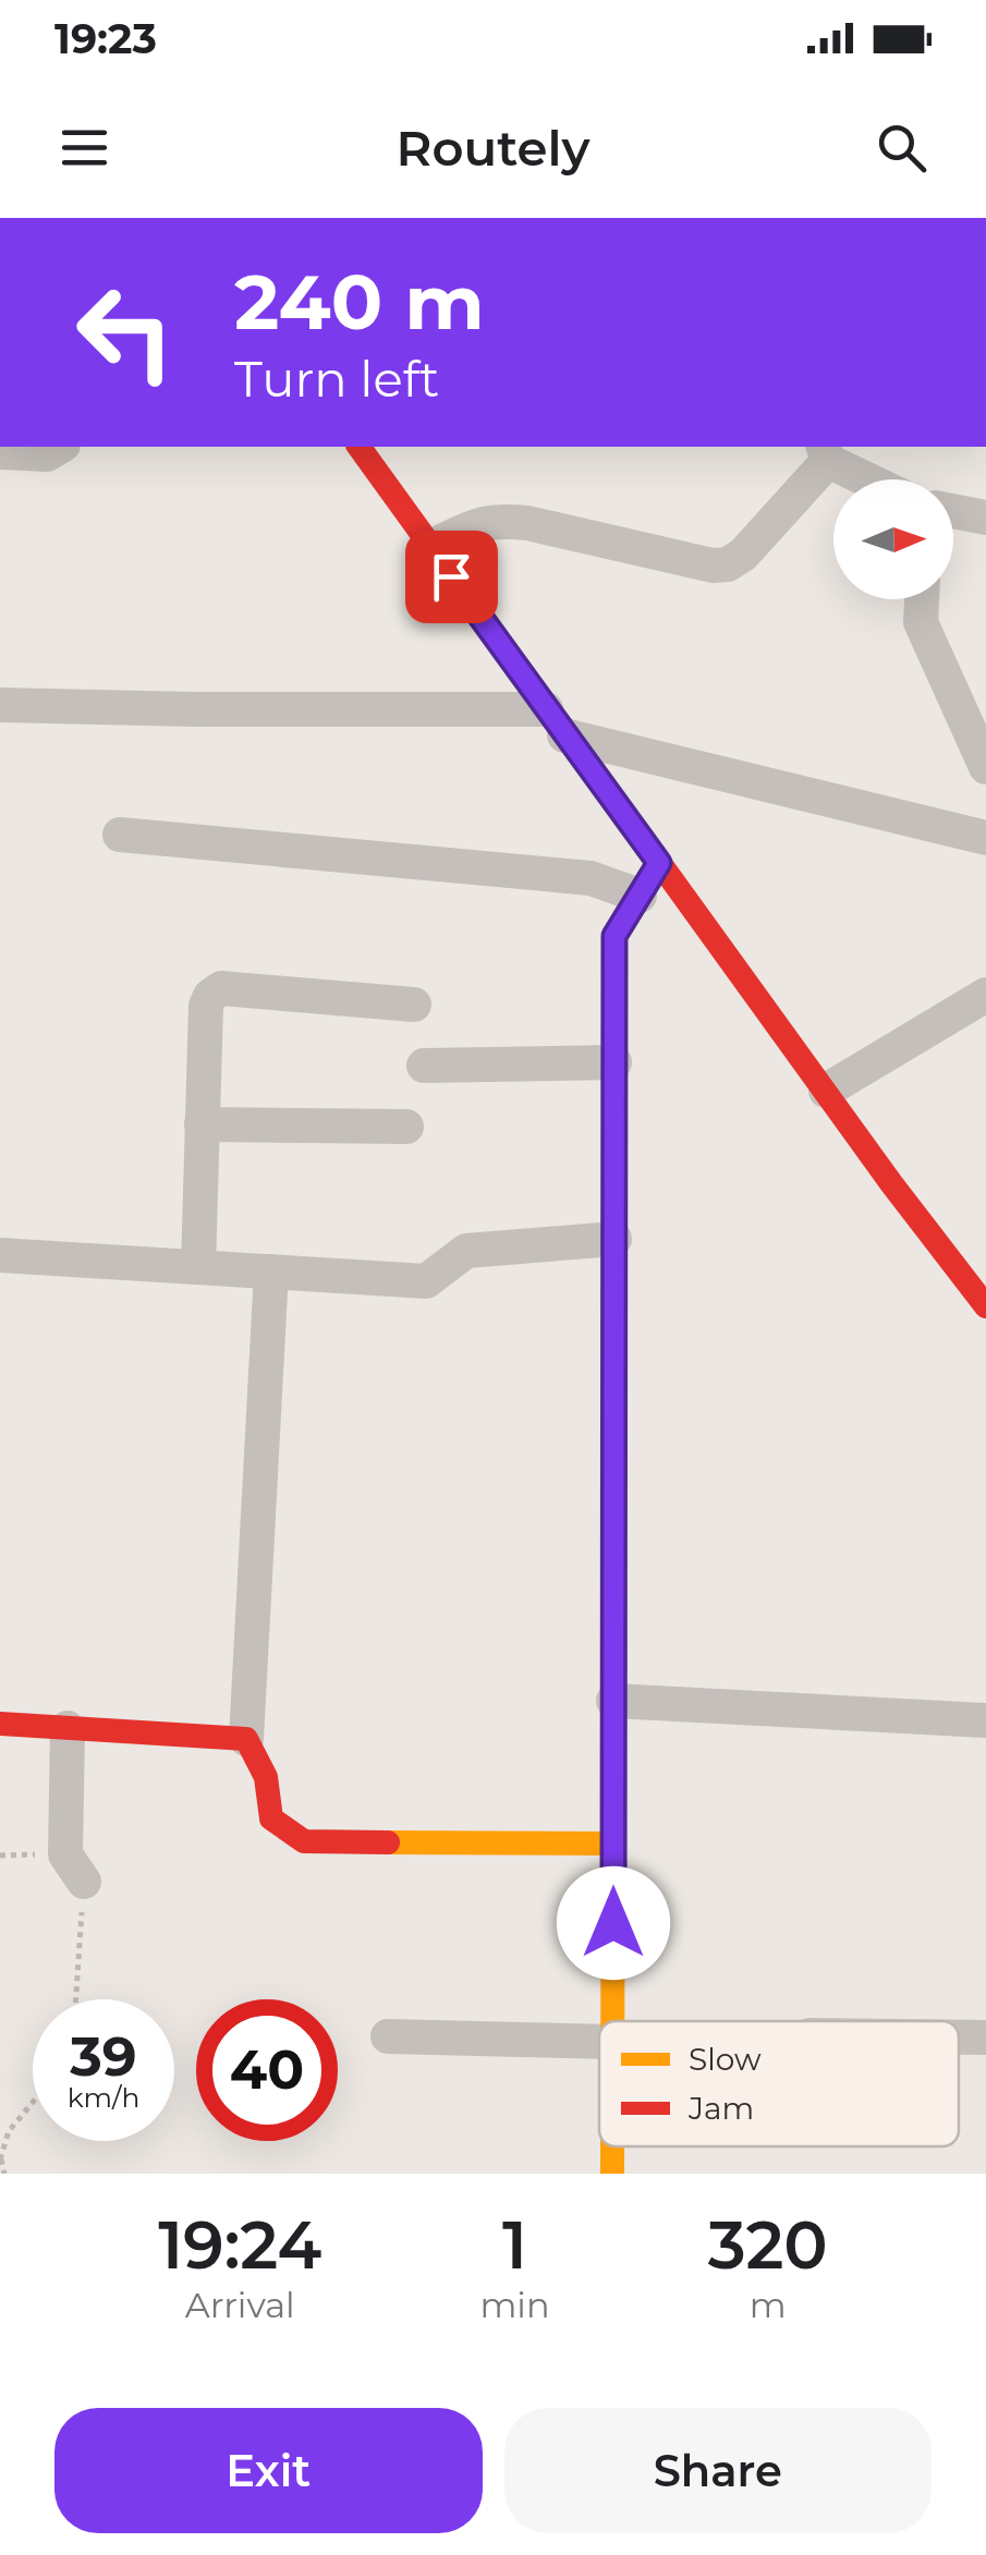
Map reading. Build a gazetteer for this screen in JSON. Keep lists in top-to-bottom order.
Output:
{
  "legend": ["Slow", "Jam"],
  "north": "right",
  "page": {
    "status": "19:23",
    "header": "Routely",
    "turn": ["240 m", "Turn left"],
    "speed": "39 km/h",
    "limit": "40",
    "eta": [
      "19:24",
      "Arrival",
      "1",
      "min",
      "320",
      "m"
    ],
    "buttons": ["Exit", "Share"]
  }
}
